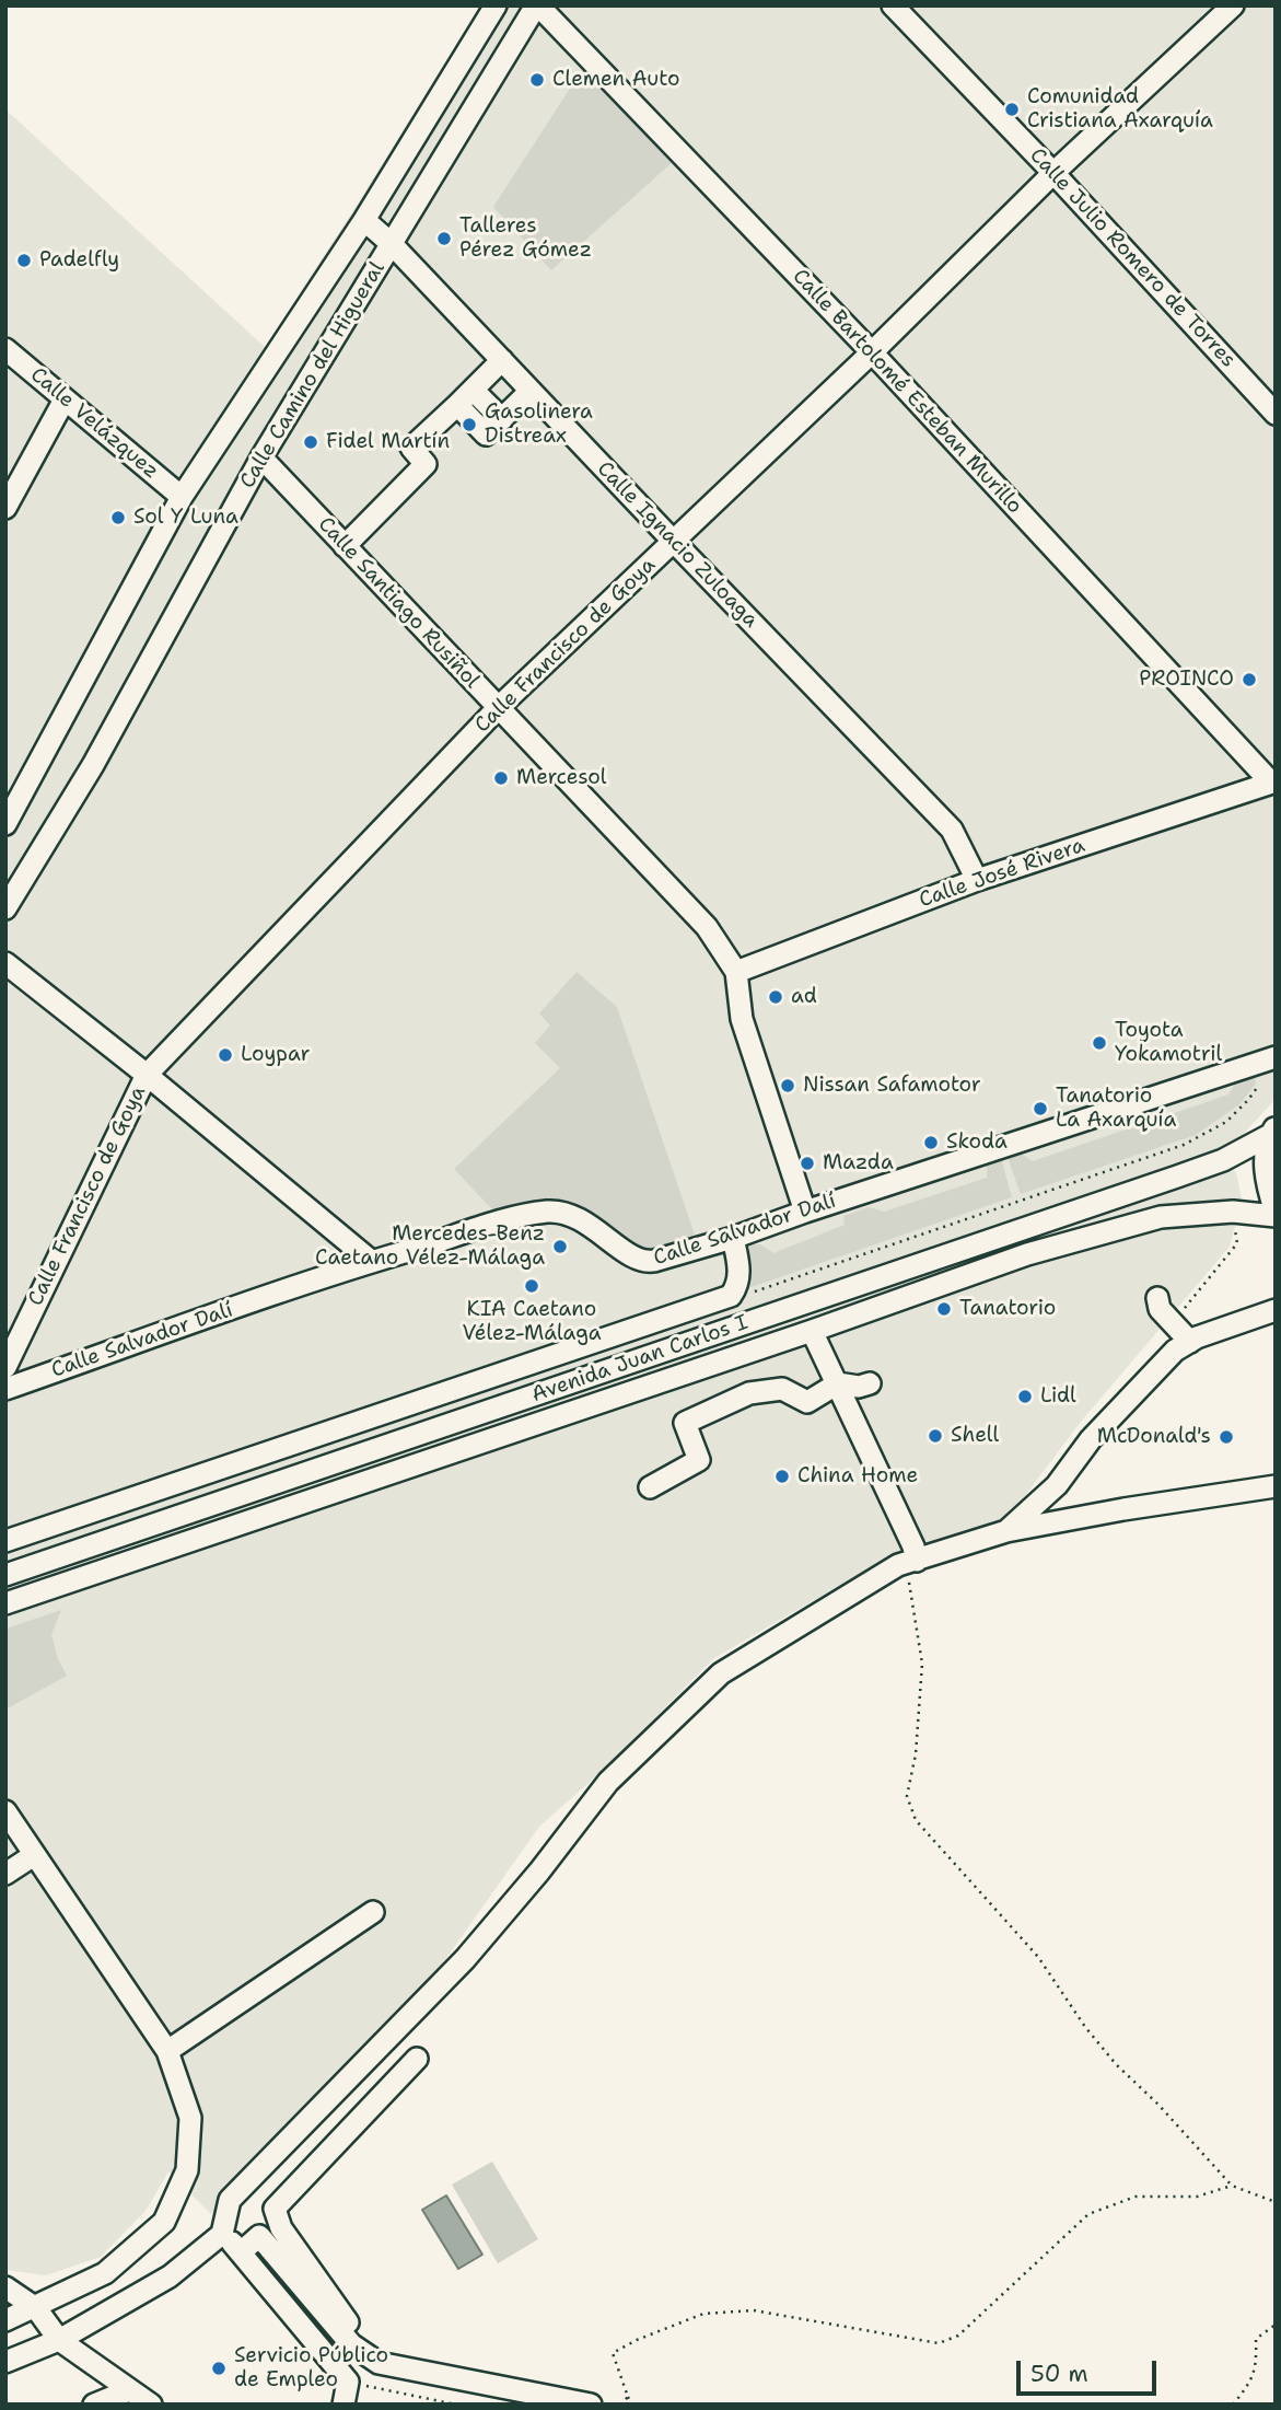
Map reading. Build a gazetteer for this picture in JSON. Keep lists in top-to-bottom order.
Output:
{
  "streets": {
    "street": [
      "Calle Julio Romero de Torres",
      "Calle Camino del Higueral",
      "Calle Bartolomé Esteban Murillo",
      "Calle Velázquez",
      "Calle Ignacio Zuloaga",
      "Calle Santiago Rusiñol",
      "Calle Francisco de Goya",
      "Calle José Rivera",
      "Calle Salvador Dalí",
      "Avenida Juan Carlos I"
    ]
  },
  "crossings": [
    ["Calle Julio Romero de Torres", "Calle Francisco de Goya"],
    ["Calle Camino del Higueral", "Calle Bartolomé Esteban Murillo"],
    ["Calle Camino del Higueral", "Calle Velázquez"],
    ["Calle Camino del Higueral", "Calle Ignacio Zuloaga"],
    ["Calle Camino del Higueral", "Calle Santiago Rusiñol"],
    ["Calle Bartolomé Esteban Murillo", "Calle Francisco de Goya"],
    ["Calle Bartolomé Esteban Murillo", "Calle José Rivera"],
    ["Calle Ignacio Zuloaga", "Calle Francisco de Goya"],
    ["Calle Ignacio Zuloaga", "Calle José Rivera"],
    ["Calle Santiago Rusiñol", "Calle Francisco de Goya"],
    ["Calle Santiago Rusiñol", "Calle José Rivera"],
    ["Calle Santiago Rusiñol", "Calle Salvador Dalí"]
  ],
  "places": [
    "Clemen Auto",
    "Comunidad Cristiana Axarquía",
    "Talleres Pérez Gómez",
    "Padelfly",
    "Gasolinera Distreax",
    "Fidel Martín",
    "Sol Y Luna",
    "PROINCO",
    "Mercesol",
    "ad",
    "Toyota Yokamotril",
    "Loypar",
    "Nissan Safamotor",
    "Tanatorio La Axarquía",
    "Skoda",
    "Mazda",
    "Mercedes-Benz Caetano Vélez-Málaga",
    "KIA Caetano Vélez-Málaga",
    "Tanatorio",
    "Lidl",
    "Shell",
    "McDonald's",
    "China Home",
    "Servicio Público de Empleo"
  ],
  "scale_bar": "50 m"
}
